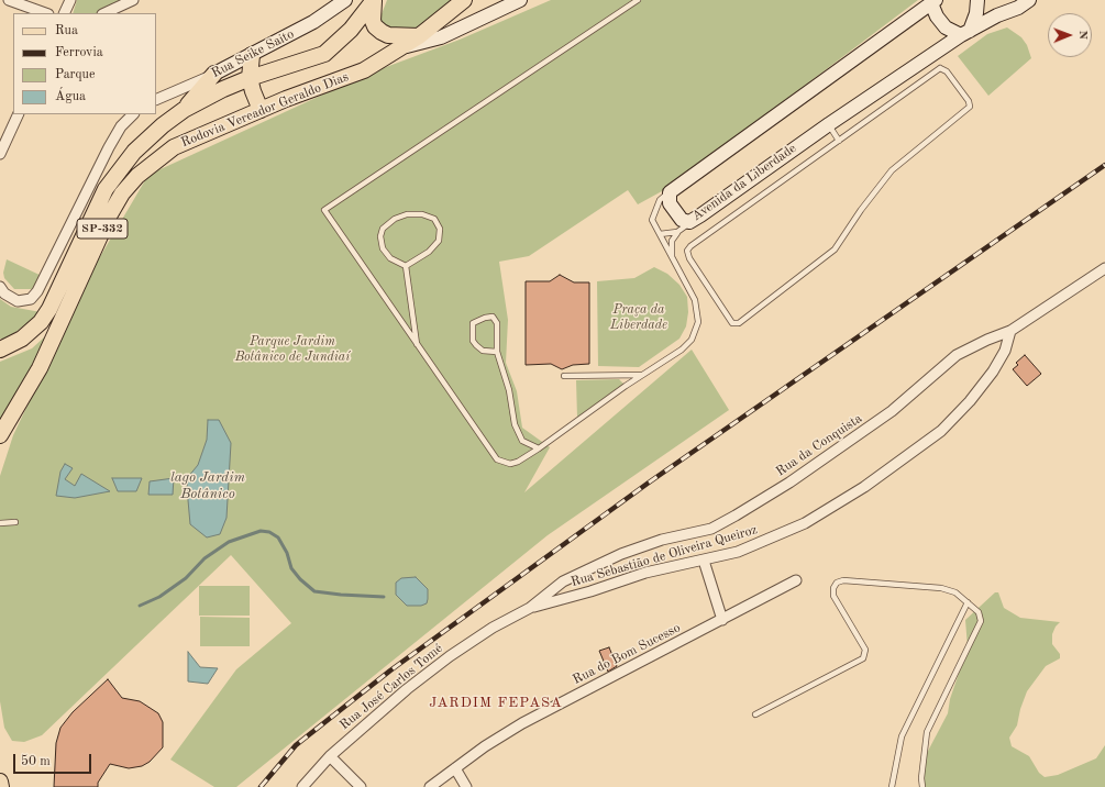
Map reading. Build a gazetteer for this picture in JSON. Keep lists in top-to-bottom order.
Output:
{
  "streets": {
    "main road": ["Rodovia Vereador Geraldo Dias", "SP-332"],
    "street": [
      "Rua Seike Saito",
      "Avenida da Liberdade",
      "Rua da Conquista",
      "Rua Sebastião de Oliveira Queiroz",
      "Rua do Bom Sucesso",
      "Rua José Carlos Tomé"
    ]
  },
  "crossings": [
    ["Rua da Conquista", "Rua Sebastião de Oliveira Queiroz"],
    ["Rua da Conquista", "Rua José Carlos Tomé"],
    ["Rua Sebastião de Oliveira Queiroz", "Rua José Carlos Tomé"]
  ],
  "districts": ["JARDIM FEPASA"],
  "water": ["lago Jardim Botânico"],
  "parks": ["Praça da Liberdade", "Parque Jardim Botânico de Jundiaí"],
  "legend": [
    "Rua",
    "Ferrovia",
    "Parque",
    "Água"
  ],
  "scale_bar": "50 m",
  "north": "right"
}
